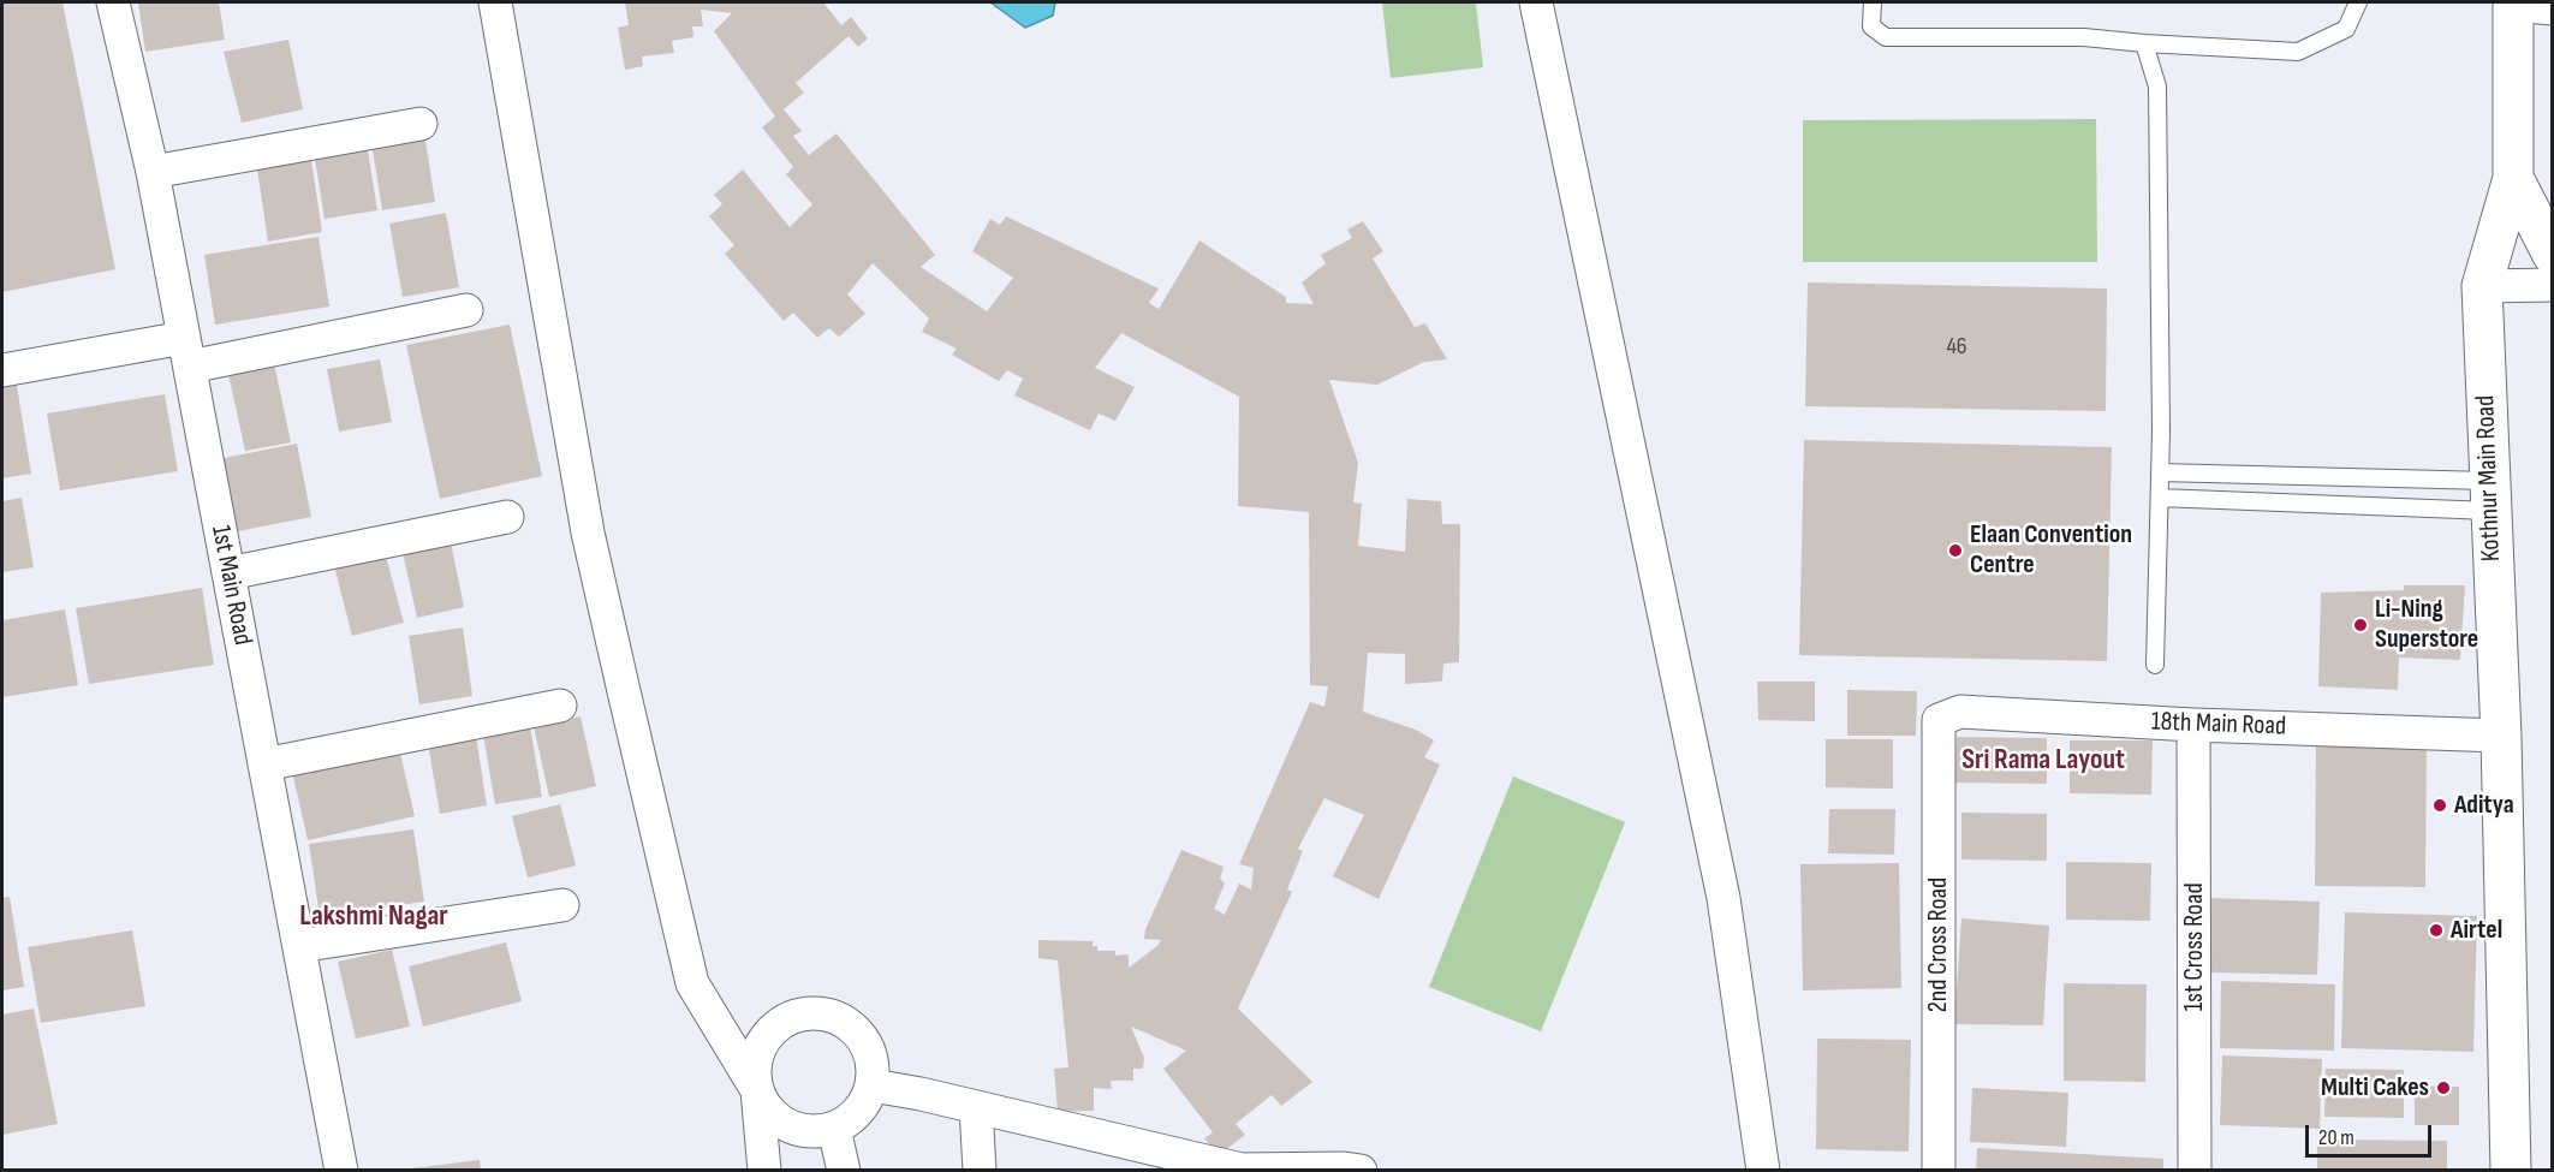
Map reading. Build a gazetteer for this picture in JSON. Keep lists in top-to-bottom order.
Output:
{
  "streets": {
    "main road": ["Kothnur Main Road"],
    "street": [
      "1st Main Road",
      "18th Main Road",
      "2nd Cross Road",
      "1st Cross Road"
    ]
  },
  "crossings": [
    ["Kothnur Main Road", "18th Main Road"],
    ["18th Main Road", "2nd Cross Road"],
    ["18th Main Road", "1st Cross Road"]
  ],
  "districts": ["Sri Rama Layout", "Lakshmi Nagar"],
  "places": [
    "Elaan Convention Centre",
    "Li-Ning Superstore",
    "Aditya",
    "Airtel",
    "Multi Cakes"
  ],
  "house_numbers": ["46"],
  "scale_bar": "20 m"
}
